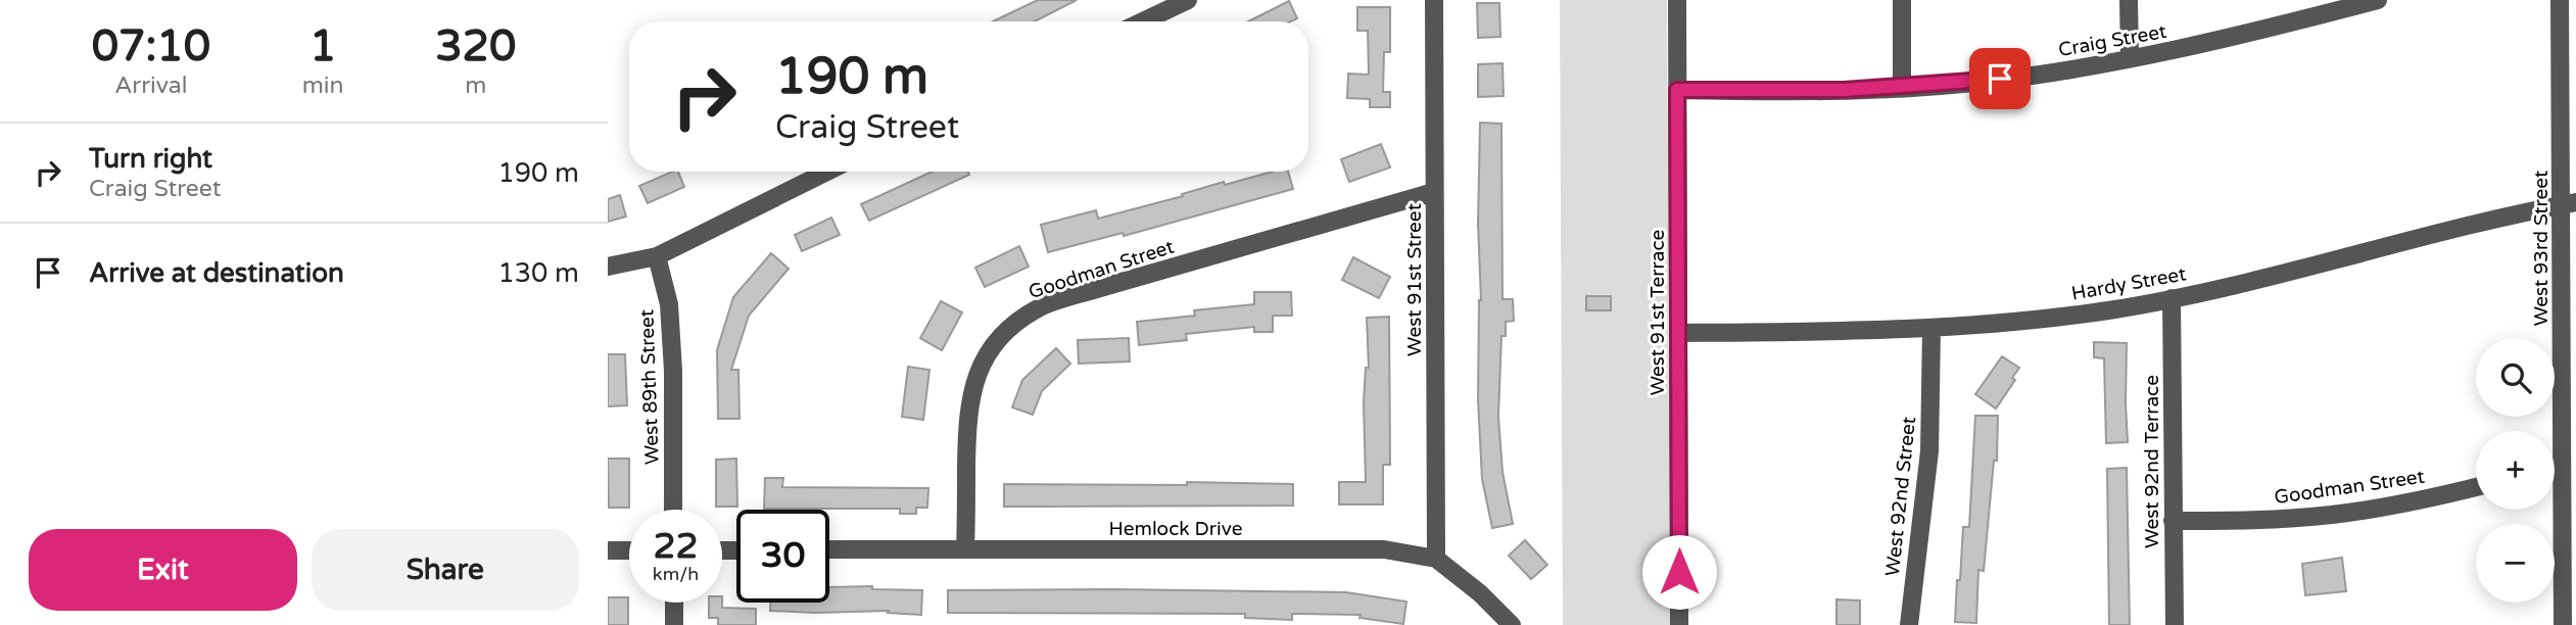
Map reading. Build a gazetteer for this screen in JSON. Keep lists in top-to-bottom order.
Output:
{
  "streets": {
    "street": [
      "Craig Street",
      "West 93rd Street",
      "Goodman Street",
      "West 91st Street",
      "Hardy Street",
      "West 91st Terrace",
      "West 89th Street",
      "West 92nd Terrace",
      "West 92nd Street",
      "Hemlock Drive"
    ]
  },
  "crossings": [
    ["Craig Street", "West 91st Terrace"],
    ["West 93rd Street", "Hardy Street"],
    ["Goodman Street", "West 91st Street"],
    ["Goodman Street", "West 92nd Terrace"],
    ["Goodman Street", "Hemlock Drive"],
    ["West 91st Street", "Hemlock Drive"],
    ["Hardy Street", "West 91st Terrace"],
    ["Hardy Street", "West 92nd Terrace"],
    ["Hardy Street", "West 92nd Street"]
  ],
  "page": {
    "eta": [
      "07:10",
      "Arrival",
      "1",
      "min",
      "320",
      "m"
    ],
    "turn": ["190 m", "Craig Street"],
    "list": [
      {
        "name": "Turn right",
        "note": "Craig Street",
        "value": "190 m"
      },
      {
        "name": "Arrive at destination",
        "value": "130 m"
      }
    ],
    "map_buttons": ["+", "−"],
    "speed": "22 km/h",
    "limit": "30",
    "buttons": ["Exit", "Share"]
  }
}
